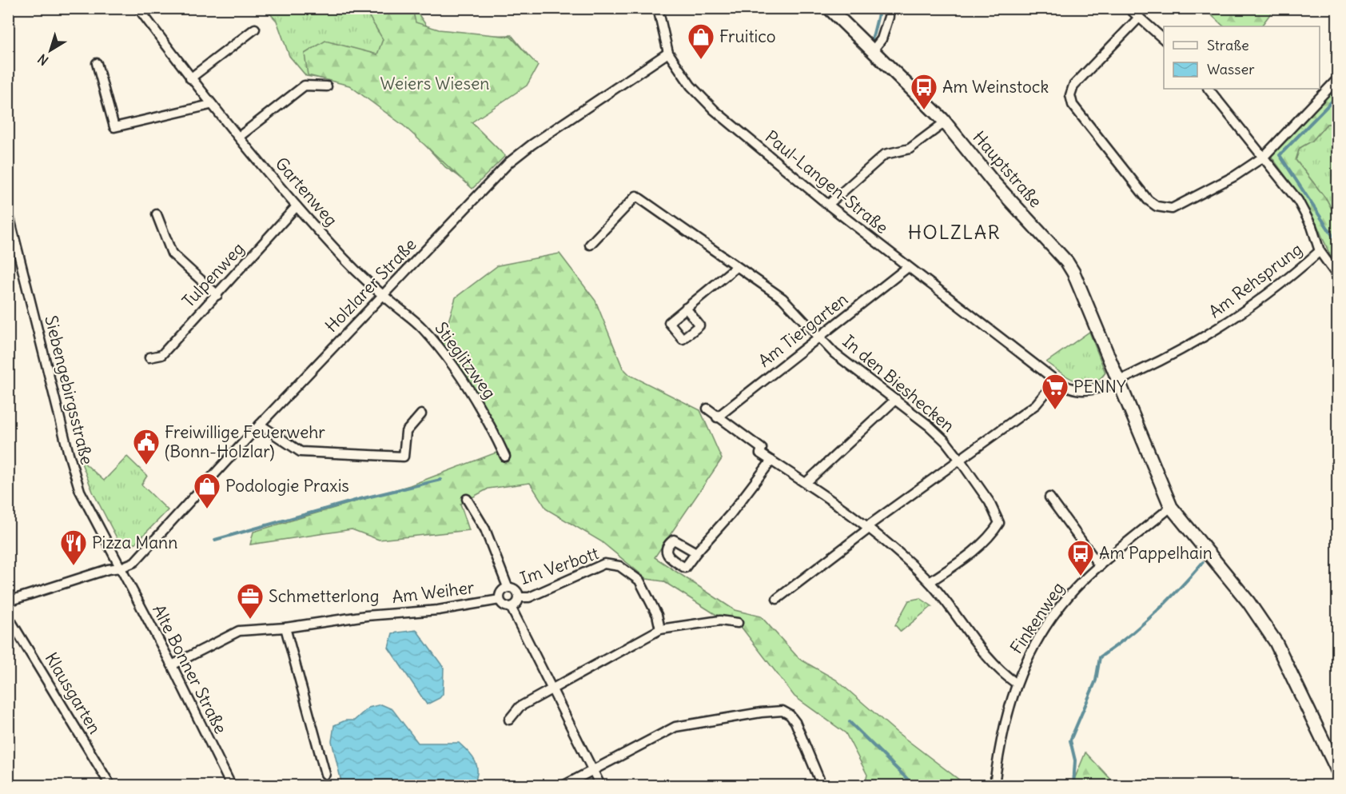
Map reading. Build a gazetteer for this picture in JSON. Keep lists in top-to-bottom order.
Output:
{
  "streets": {
    "main road": ["Hauptstraße"],
    "street": [
      "Paul-Langen-Straße",
      "Gartenweg",
      "Tulpenweg",
      "Am Rehsprung",
      "Holzlarer Straße",
      "Am Tiergarten",
      "Stieglitzweg",
      "In den Bieshecken",
      "Siebengebirgsstraße",
      "Im Verbott",
      "Am Weiher",
      "Finkenweg",
      "Alte Bonner Straße",
      "Klausgarten"
    ]
  },
  "crossings": [
    ["Hauptstraße", "Paul-Langen-Straße"],
    ["Hauptstraße", "Am Rehsprung"],
    ["Hauptstraße", "Finkenweg"],
    ["Paul-Langen-Straße", "Am Rehsprung"],
    ["Paul-Langen-Straße", "Holzlarer Straße"],
    ["Paul-Langen-Straße", "Am Tiergarten"],
    ["Gartenweg", "Tulpenweg"],
    ["Gartenweg", "Holzlarer Straße"],
    ["Gartenweg", "Stieglitzweg"],
    ["Holzlarer Straße", "Stieglitzweg"],
    ["Holzlarer Straße", "Siebengebirgsstraße"],
    ["Holzlarer Straße", "Alte Bonner Straße"],
    ["Am Tiergarten", "In den Bieshecken"],
    ["Siebengebirgsstraße", "Alte Bonner Straße"],
    ["Im Verbott", "Am Weiher"],
    ["Am Weiher", "Alte Bonner Straße"]
  ],
  "districts": ["HOLZLAR"],
  "parks": ["Weiers Wiesen"],
  "places": {
    "shop": ["Fruitico", "Podologie Praxis"],
    "bus stop": ["Am Weinstock", "Am Pappelhain"],
    "supermarket": ["PENNY"],
    "public building": ["Freiwillige Feuerwehr (Bonn-Holzlar)"],
    "restaurant": ["Pizza Mann"],
    "office": ["Schmetterlong"]
  },
  "legend": ["Straße", "Wasser"],
  "north": "bottom left"
}
